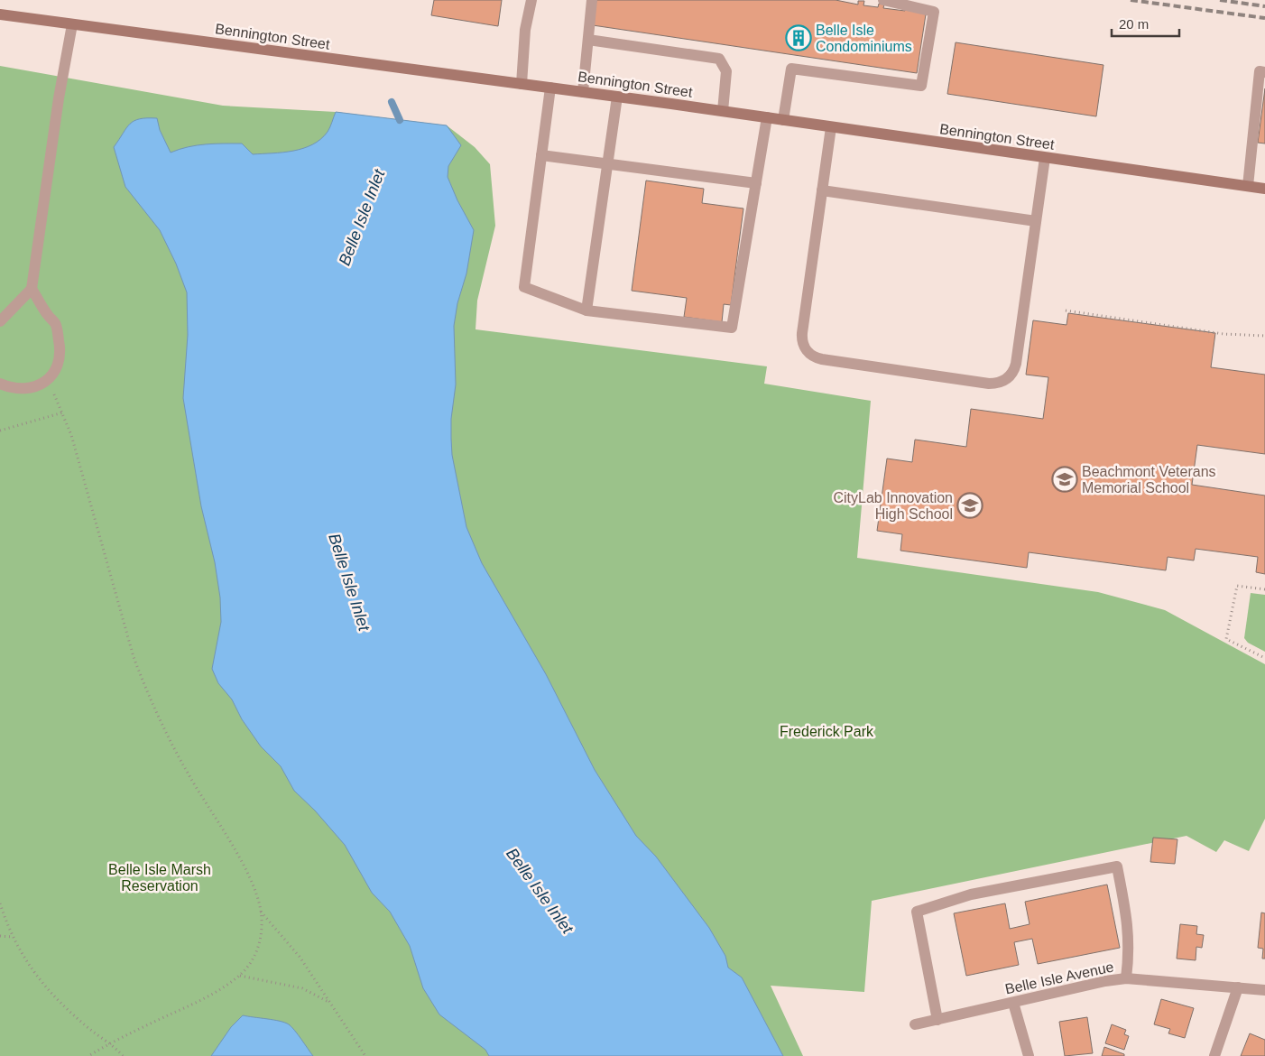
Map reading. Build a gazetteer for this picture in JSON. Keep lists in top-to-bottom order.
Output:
{
  "streets": {
    "main road": ["Bennington Street"],
    "street": ["Belle Isle Avenue"]
  },
  "water": ["Belle Isle Inlet"],
  "parks": ["Frederick Park", "Belle Isle Marsh Reservation"],
  "places": {
    "building": ["Belle Isle Condominiums"],
    "school or university": ["Beachmont Veterans Memorial School", "CityLab Innovation High School"]
  },
  "scale_bar": "20 m"
}
